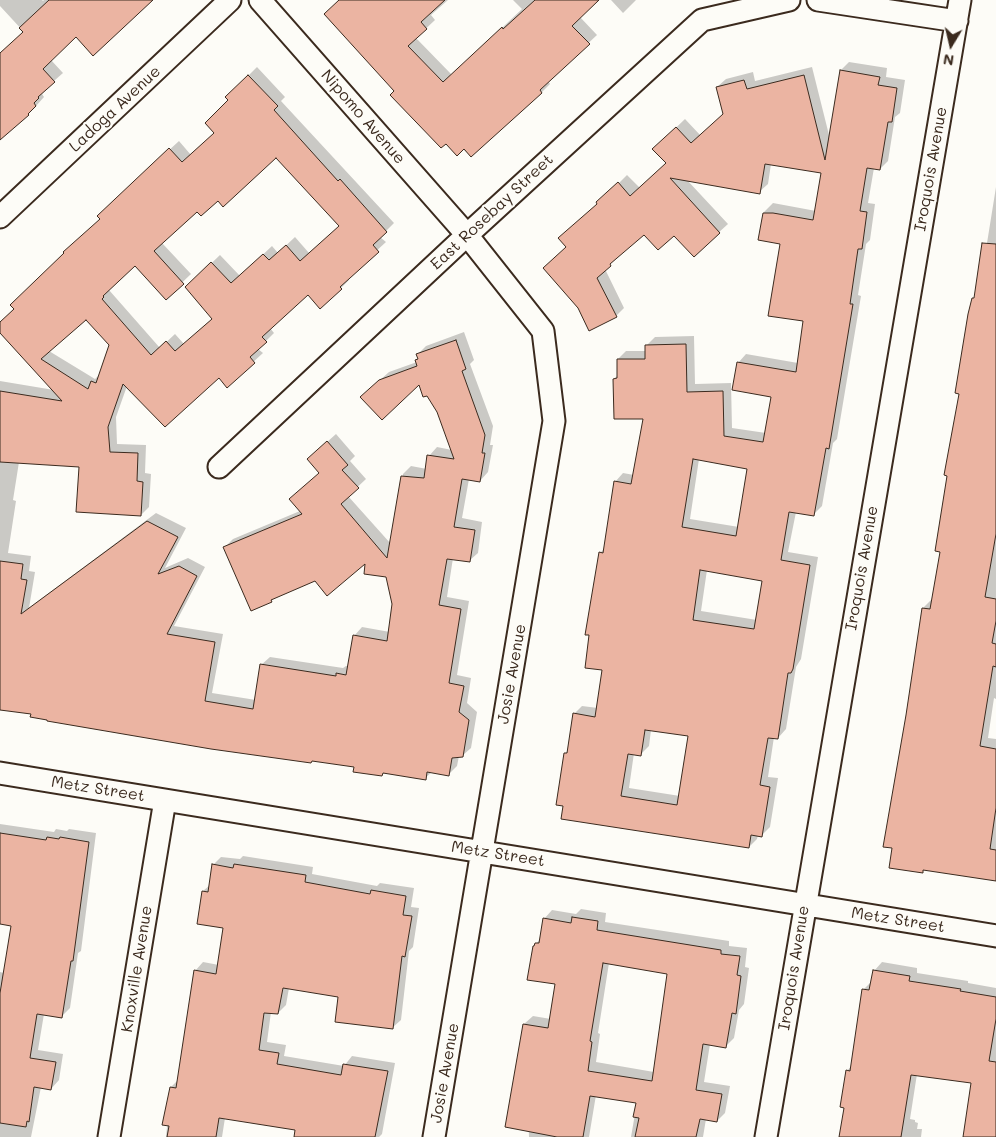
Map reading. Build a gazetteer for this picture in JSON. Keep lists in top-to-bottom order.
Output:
{
  "streets": {
    "street": [
      "Ladoga Avenue",
      "Nipomo Avenue",
      "Iroquois Avenue",
      "East Rosebay Street",
      "Josie Avenue",
      "Metz Street",
      "Knoxville Avenue"
    ]
  },
  "crossings": [
    ["Nipomo Avenue", "East Rosebay Street"],
    ["Nipomo Avenue", "Josie Avenue"],
    ["Iroquois Avenue", "Metz Street"],
    ["East Rosebay Street", "Josie Avenue"],
    ["Josie Avenue", "Metz Street"],
    ["Metz Street", "Knoxville Avenue"]
  ],
  "north": "bottom"
}
